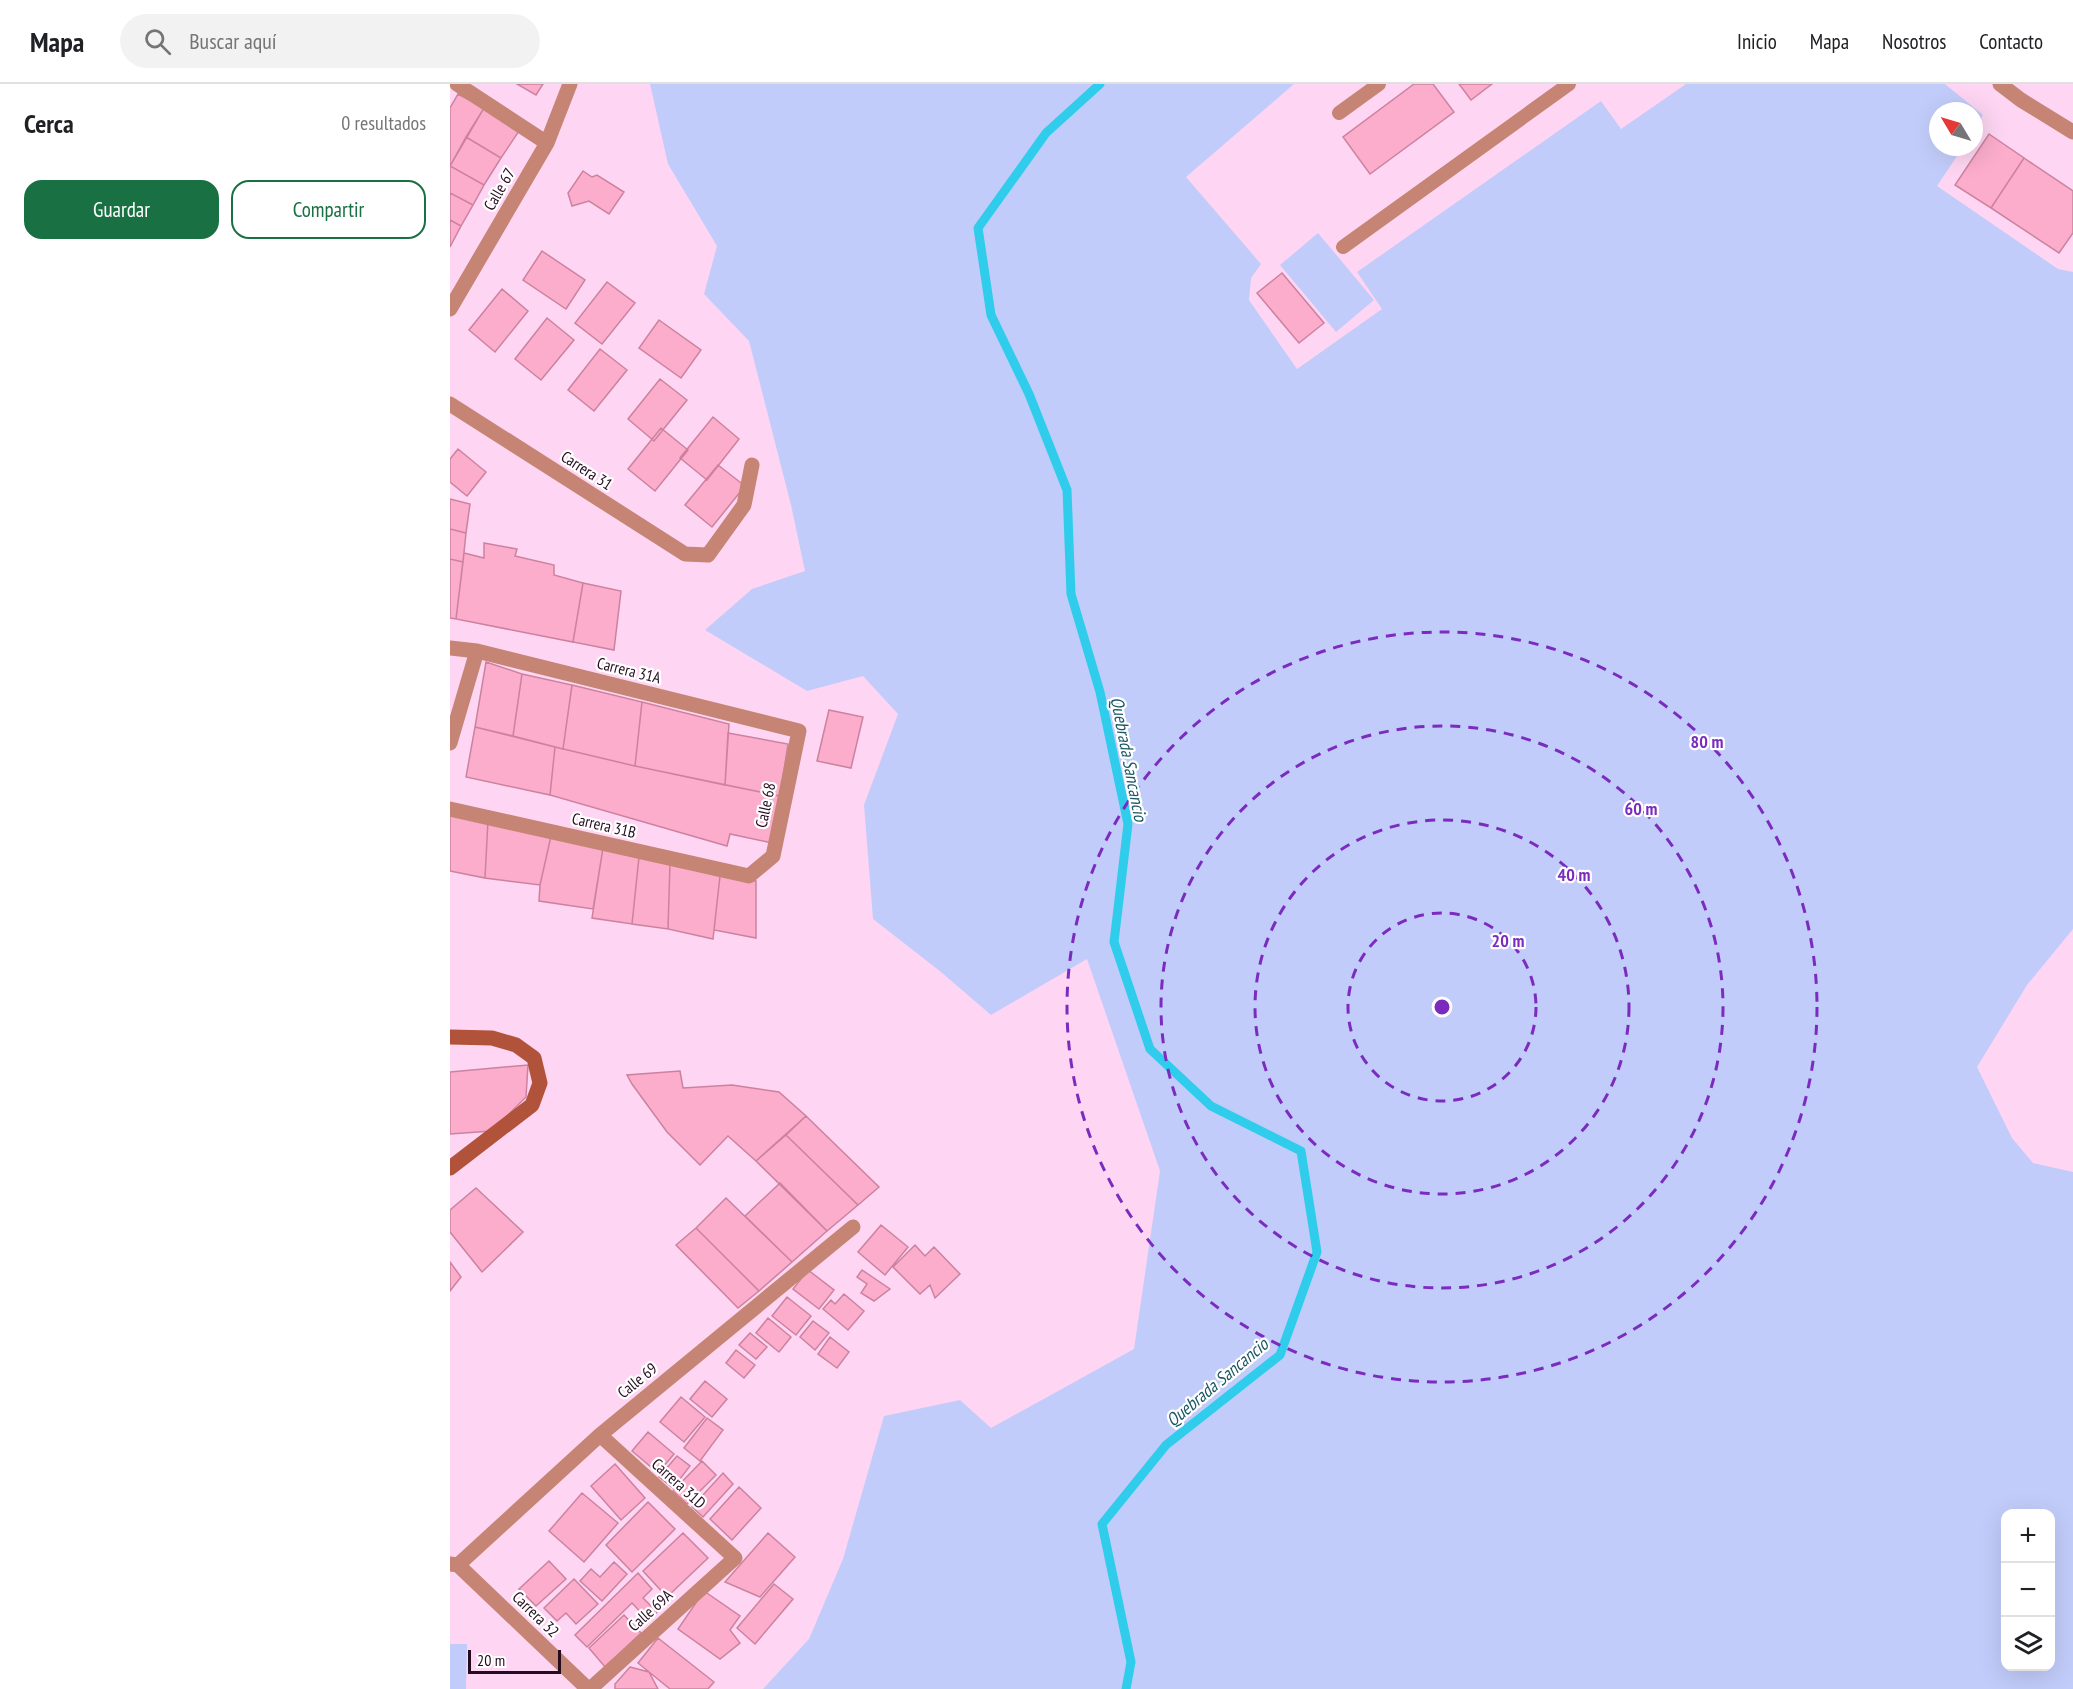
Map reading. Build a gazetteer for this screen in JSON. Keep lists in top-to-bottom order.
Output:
{
  "streets": {
    "street": [
      "Calle 67",
      "Carrera 31",
      "Carrera 31A",
      "Calle 68",
      "Carrera 31B",
      "Calle 69",
      "Carrera 31D",
      "Calle 69A",
      "Carrera 32"
    ]
  },
  "crossings": [
    ["Carrera 31A", "Calle 68"],
    ["Calle 68", "Carrera 31B"],
    ["Calle 69", "Carrera 31D"],
    ["Calle 69", "Carrera 32"],
    ["Carrera 31D", "Calle 69A"],
    ["Calle 69A", "Carrera 32"]
  ],
  "water": ["Quebrada Sancancio"],
  "scale_bar": "20 m",
  "north": "top left",
  "page": {
    "header": "Mapa",
    "search": "Buscar aquí",
    "nav": [
      "Inicio",
      "Mapa",
      "Nosotros",
      "Contacto"
    ],
    "heading": ["Cerca", "0 resultados"],
    "buttons": ["Guardar", "Compartir"],
    "map_buttons": ["+", "−"],
    "scale": "20 m"
  },
  "rings": [
    "80 m",
    "60 m",
    "40 m",
    "20 m"
  ]
}
